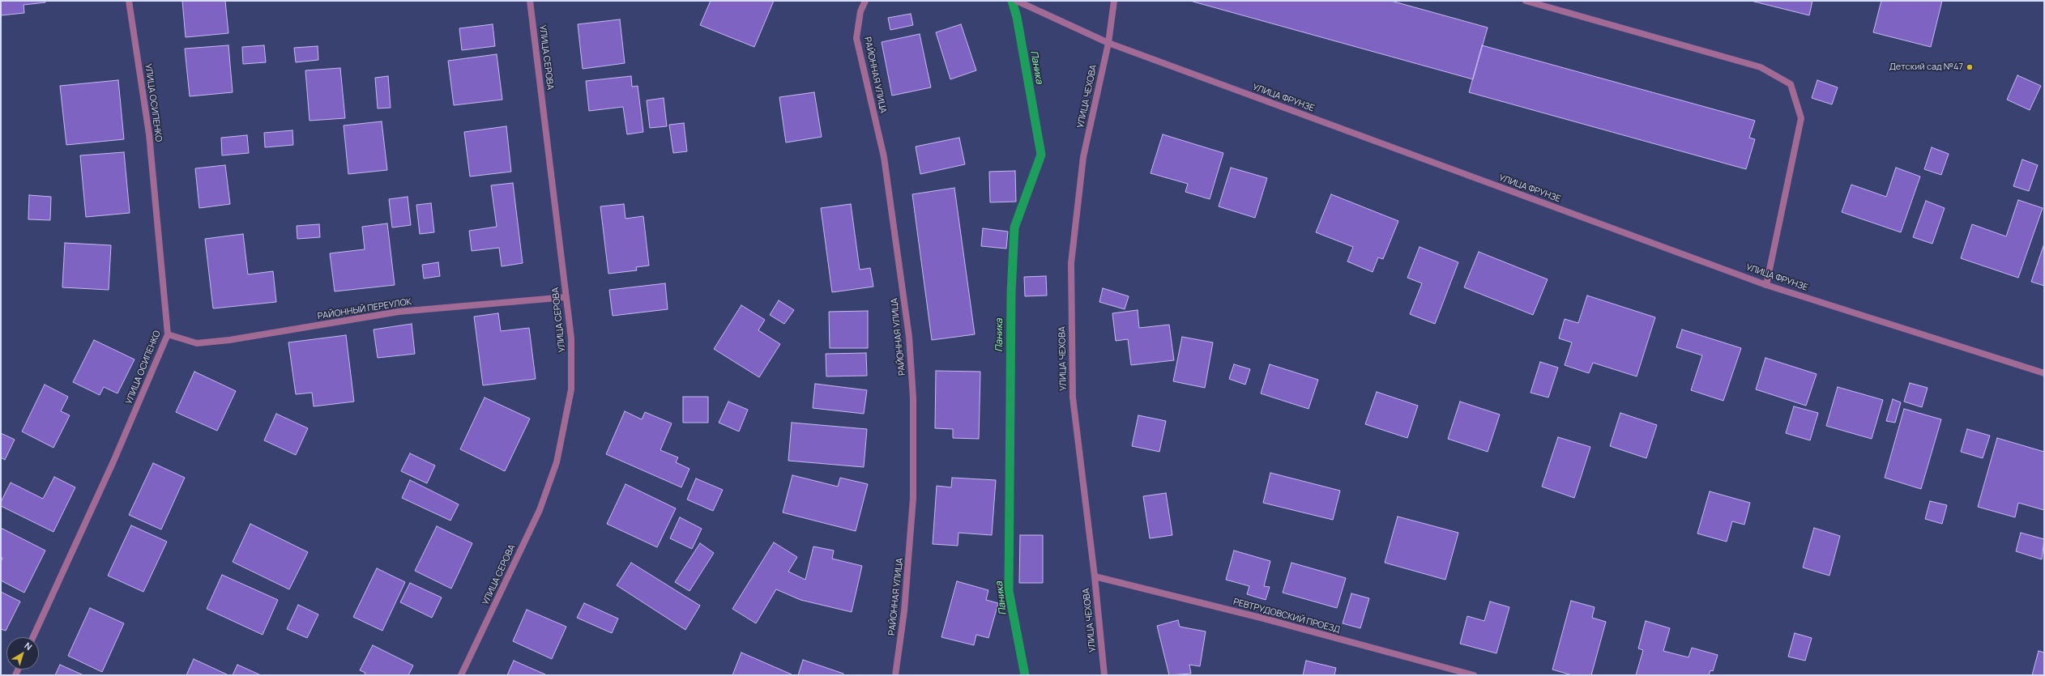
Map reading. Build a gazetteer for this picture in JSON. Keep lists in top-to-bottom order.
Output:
{
  "streets": {
    "street": [
      "УЛИЦА СЕРОВА",
      "РАЙОННАЯ УЛИЦА",
      "УЛИЦА ЧЕХОВА",
      "УЛИЦА ФРУНЗЕ",
      "УЛИЦА ОСИПЕНКО",
      "РАЙОННЫЙ ПЕРЕУЛОК",
      "РЕВТРУДОВСКИЙ ПРОЕЗД"
    ]
  },
  "crossings": [
    ["УЛИЦА СЕРОВА", "РАЙОННЫЙ ПЕРЕУЛОК"],
    ["УЛИЦА ЧЕХОВА", "УЛИЦА ФРУНЗЕ"],
    ["УЛИЦА ЧЕХОВА", "РЕВТРУДОВСКИЙ ПРОЕЗД"],
    ["УЛИЦА ОСИПЕНКО", "РАЙОННЫЙ ПЕРЕУЛОК"]
  ],
  "water": ["Паника"],
  "places": ["Детский сад №47"],
  "north": "top right"
}
